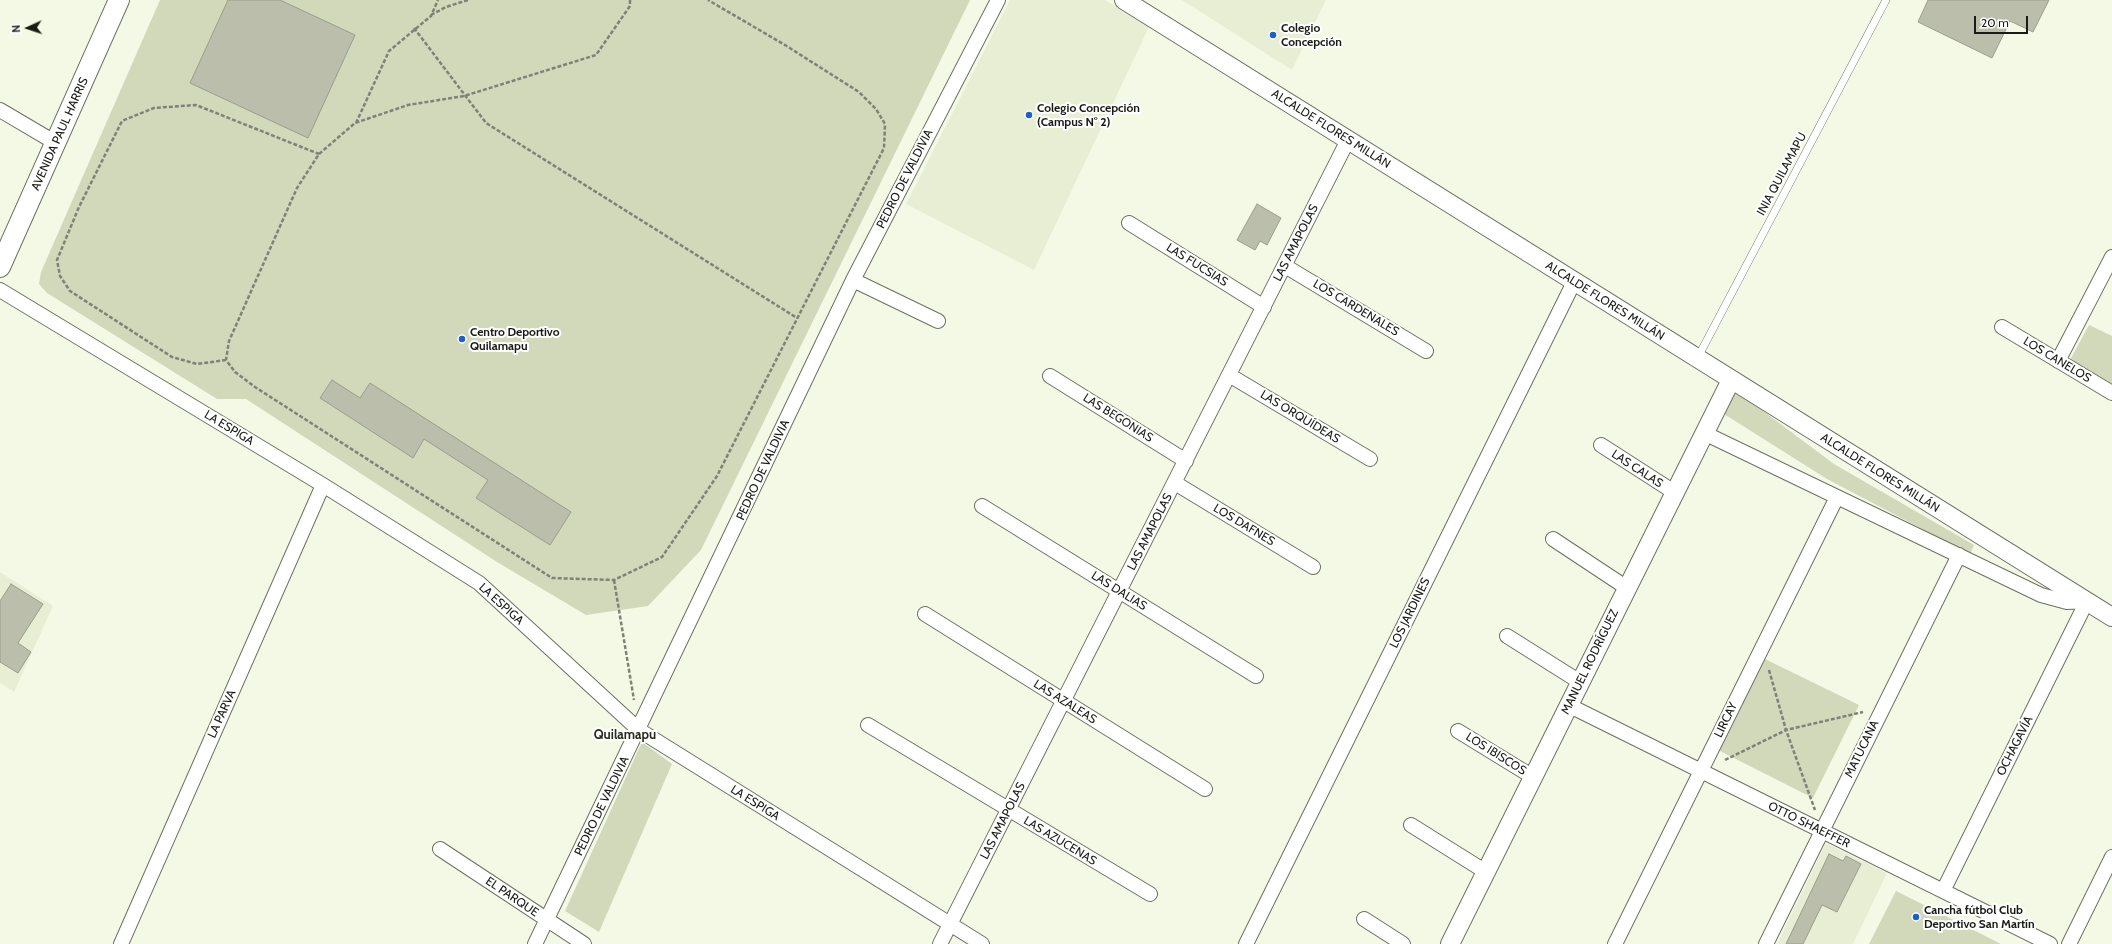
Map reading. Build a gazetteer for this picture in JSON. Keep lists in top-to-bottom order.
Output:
{
  "streets": {
    "main road": ["AVENIDA PAUL HARRIS"],
    "street": [
      "ALCALDE FLORES MILLÁN",
      "PEDRO DE VALDIVIA",
      "LAS AMAPOLAS",
      "LAS FUCSIAS",
      "LOS CARDENALES",
      "LOS CANELOS",
      "LAS ORQUÍDEAS",
      "LAS BEGONIAS",
      "LA ESPIGA",
      "LAS CALAS",
      "LOS DAFNES",
      "LAS DALIAS",
      "LOS JARDINES",
      "MANUEL RODRÍGUEZ",
      "LAS AZALEAS",
      "LA PARVA",
      "LIRCAY",
      "OCHAGAVÍA",
      "MATUCANA",
      "LOS IBISCOS",
      "OTTO SHAEFFER",
      "LAS AZUCENAS",
      "EL PARQUE"
    ],
    "lane": ["INIA QUILAMAPU"]
  },
  "crossings": [
    ["ALCALDE FLORES MILLÁN", "INIA QUILAMAPU"],
    ["ALCALDE FLORES MILLÁN", "LAS AMAPOLAS"],
    ["ALCALDE FLORES MILLÁN", "LOS JARDINES"],
    ["ALCALDE FLORES MILLÁN", "MANUEL RODRÍGUEZ"],
    ["ALCALDE FLORES MILLÁN", "OCHAGAVÍA"],
    ["PEDRO DE VALDIVIA", "LA ESPIGA"],
    ["PEDRO DE VALDIVIA", "EL PARQUE"],
    ["LAS AMAPOLAS", "LAS FUCSIAS"],
    ["LAS AMAPOLAS", "LOS CARDENALES"],
    ["LAS AMAPOLAS", "LAS ORQUÍDEAS"],
    ["LAS AMAPOLAS", "LAS BEGONIAS"],
    ["LAS AMAPOLAS", "LA ESPIGA"],
    ["LAS AMAPOLAS", "LOS DAFNES"],
    ["LAS AMAPOLAS", "LAS DALIAS"],
    ["LAS AMAPOLAS", "LAS AZALEAS"],
    ["LAS AMAPOLAS", "LAS AZUCENAS"],
    ["LA ESPIGA", "LA PARVA"],
    ["LAS CALAS", "MANUEL RODRÍGUEZ"],
    ["MANUEL RODRÍGUEZ", "LOS IBISCOS"],
    ["MANUEL RODRÍGUEZ", "OTTO SHAEFFER"],
    ["LIRCAY", "OTTO SHAEFFER"],
    ["OCHAGAVÍA", "OTTO SHAEFFER"],
    ["MATUCANA", "OTTO SHAEFFER"]
  ],
  "districts": ["Quilamapu"],
  "places": [
    "Colegio Concepción",
    "Colegio Concepción (Campus N° 2)",
    "Centro Deportivo Quilamapu",
    "Cancha fútbol Club Deportivo San Martín"
  ],
  "scale_bar": "20 m",
  "north": "left"
}
